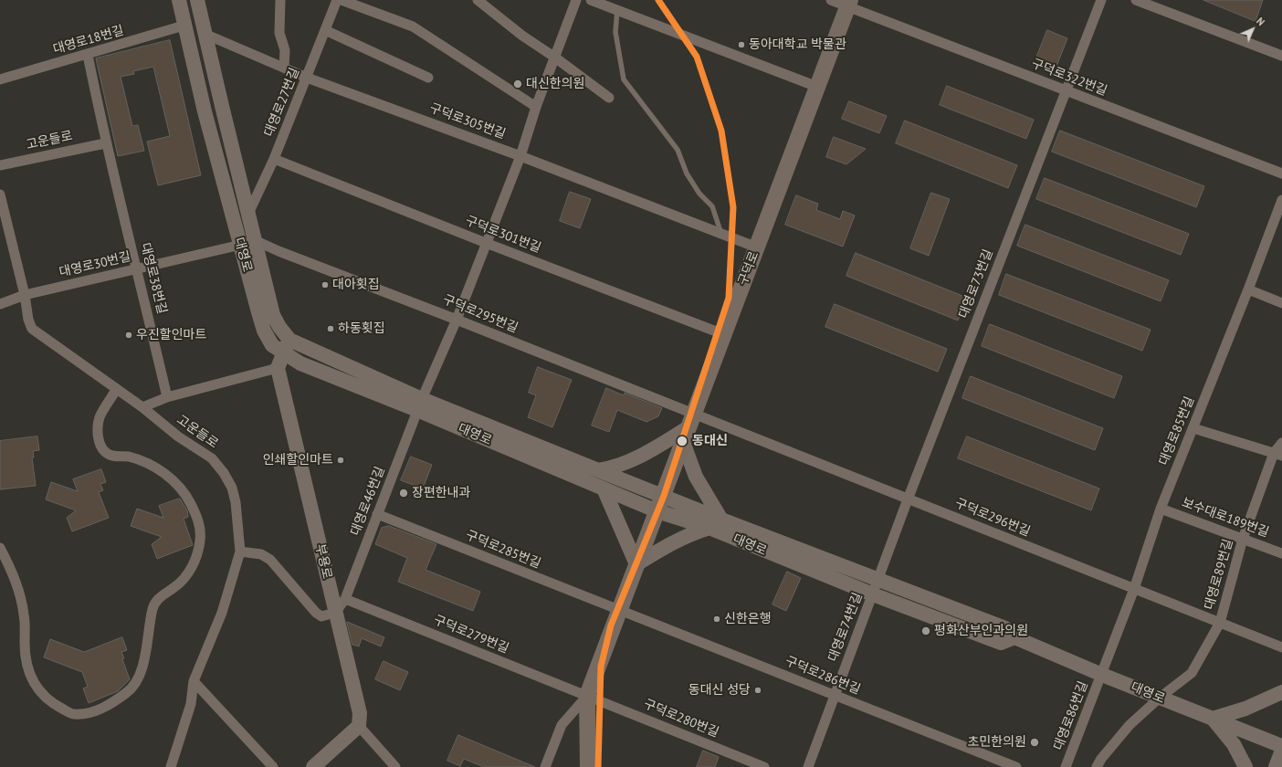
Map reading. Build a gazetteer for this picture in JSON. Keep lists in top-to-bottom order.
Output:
{
  "streets": {
    "main road": ["대영로", "구덕로", "부용로"],
    "street": [
      "대영로18번길",
      "구덕로322번길",
      "대영로27번길",
      "구덕로305번길",
      "고운들로",
      "구덕로301번길",
      "대영로30번길",
      "대영로38번길",
      "대영로73번길",
      "구덕로295번길",
      "대영로85번길",
      "대영로46번길",
      "구덕로296번길",
      "보수대로189번길",
      "구덕로285번길",
      "대영로89번길",
      "대영로74번길",
      "구덕로279번길",
      "구덕로286번길",
      "대영로86번길",
      "구덕로280번길"
    ]
  },
  "crossings": [
    ["대영로18번길", "대영로"],
    ["대영로18번길", "대영로38번길"],
    ["구덕로322번길", "구덕로"],
    ["구덕로322번길", "대영로73번길"],
    ["대영로27번길", "구덕로305번길"],
    ["대영로27번길", "구덕로301번길"],
    ["대영로27번길", "대영로"],
    ["구덕로305번길", "대영로"],
    ["구덕로305번길", "구덕로"],
    ["구덕로305번길", "대영로46번길"],
    ["고운들로", "대영로30번길"],
    ["고운들로", "대영로38번길"],
    ["구덕로301번길", "구덕로"],
    ["구덕로301번길", "대영로46번길"],
    ["대영로", "대영로30번길"],
    ["대영로", "구덕로"],
    ["대영로", "대영로73번길"],
    ["대영로", "구덕로295번길"],
    ["대영로", "대영로85번길"],
    ["대영로", "대영로46번길"],
    ["대영로", "대영로89번길"],
    ["대영로", "대영로74번길"],
    ["대영로", "대영로86번길"],
    ["대영로30번길", "대영로38번길"],
    ["대영로30번길", "구덕로295번길"],
    ["구덕로", "구덕로295번길"],
    ["구덕로", "구덕로296번길"],
    ["구덕로", "구덕로285번길"],
    ["구덕로", "구덕로279번길"],
    ["구덕로", "구덕로286번길"],
    ["구덕로", "구덕로280번길"],
    ["대영로73번길", "구덕로296번길"],
    ["대영로73번길", "대영로74번길"],
    ["구덕로295번길", "대영로46번길"],
    ["구덕로295번길", "구덕로296번길"],
    ["대영로85번길", "구덕로296번길"],
    ["대영로85번길", "보수대로189번길"],
    ["대영로85번길", "대영로86번길"],
    ["대영로46번길", "구덕로285번길"],
    ["대영로46번길", "부용로"],
    ["대영로46번길", "구덕로279번길"],
    ["구덕로296번길", "대영로89번길"],
    ["보수대로189번길", "대영로89번길"],
    ["구덕로285번길", "구덕로286번길"],
    ["대영로74번길", "구덕로286번길"],
    ["구덕로279번길", "구덕로280번길"]
  ],
  "places": [
    "동아대학교 박물관",
    "대신한의원",
    "대아횟집",
    "하동횟집",
    "우진할인마트",
    "동대신",
    "인쇄할인마트",
    "장편한내과",
    "신한은행",
    "평화산부인과의원",
    "동대신 성당",
    "초민한의원"
  ],
  "north": "top right"
}
